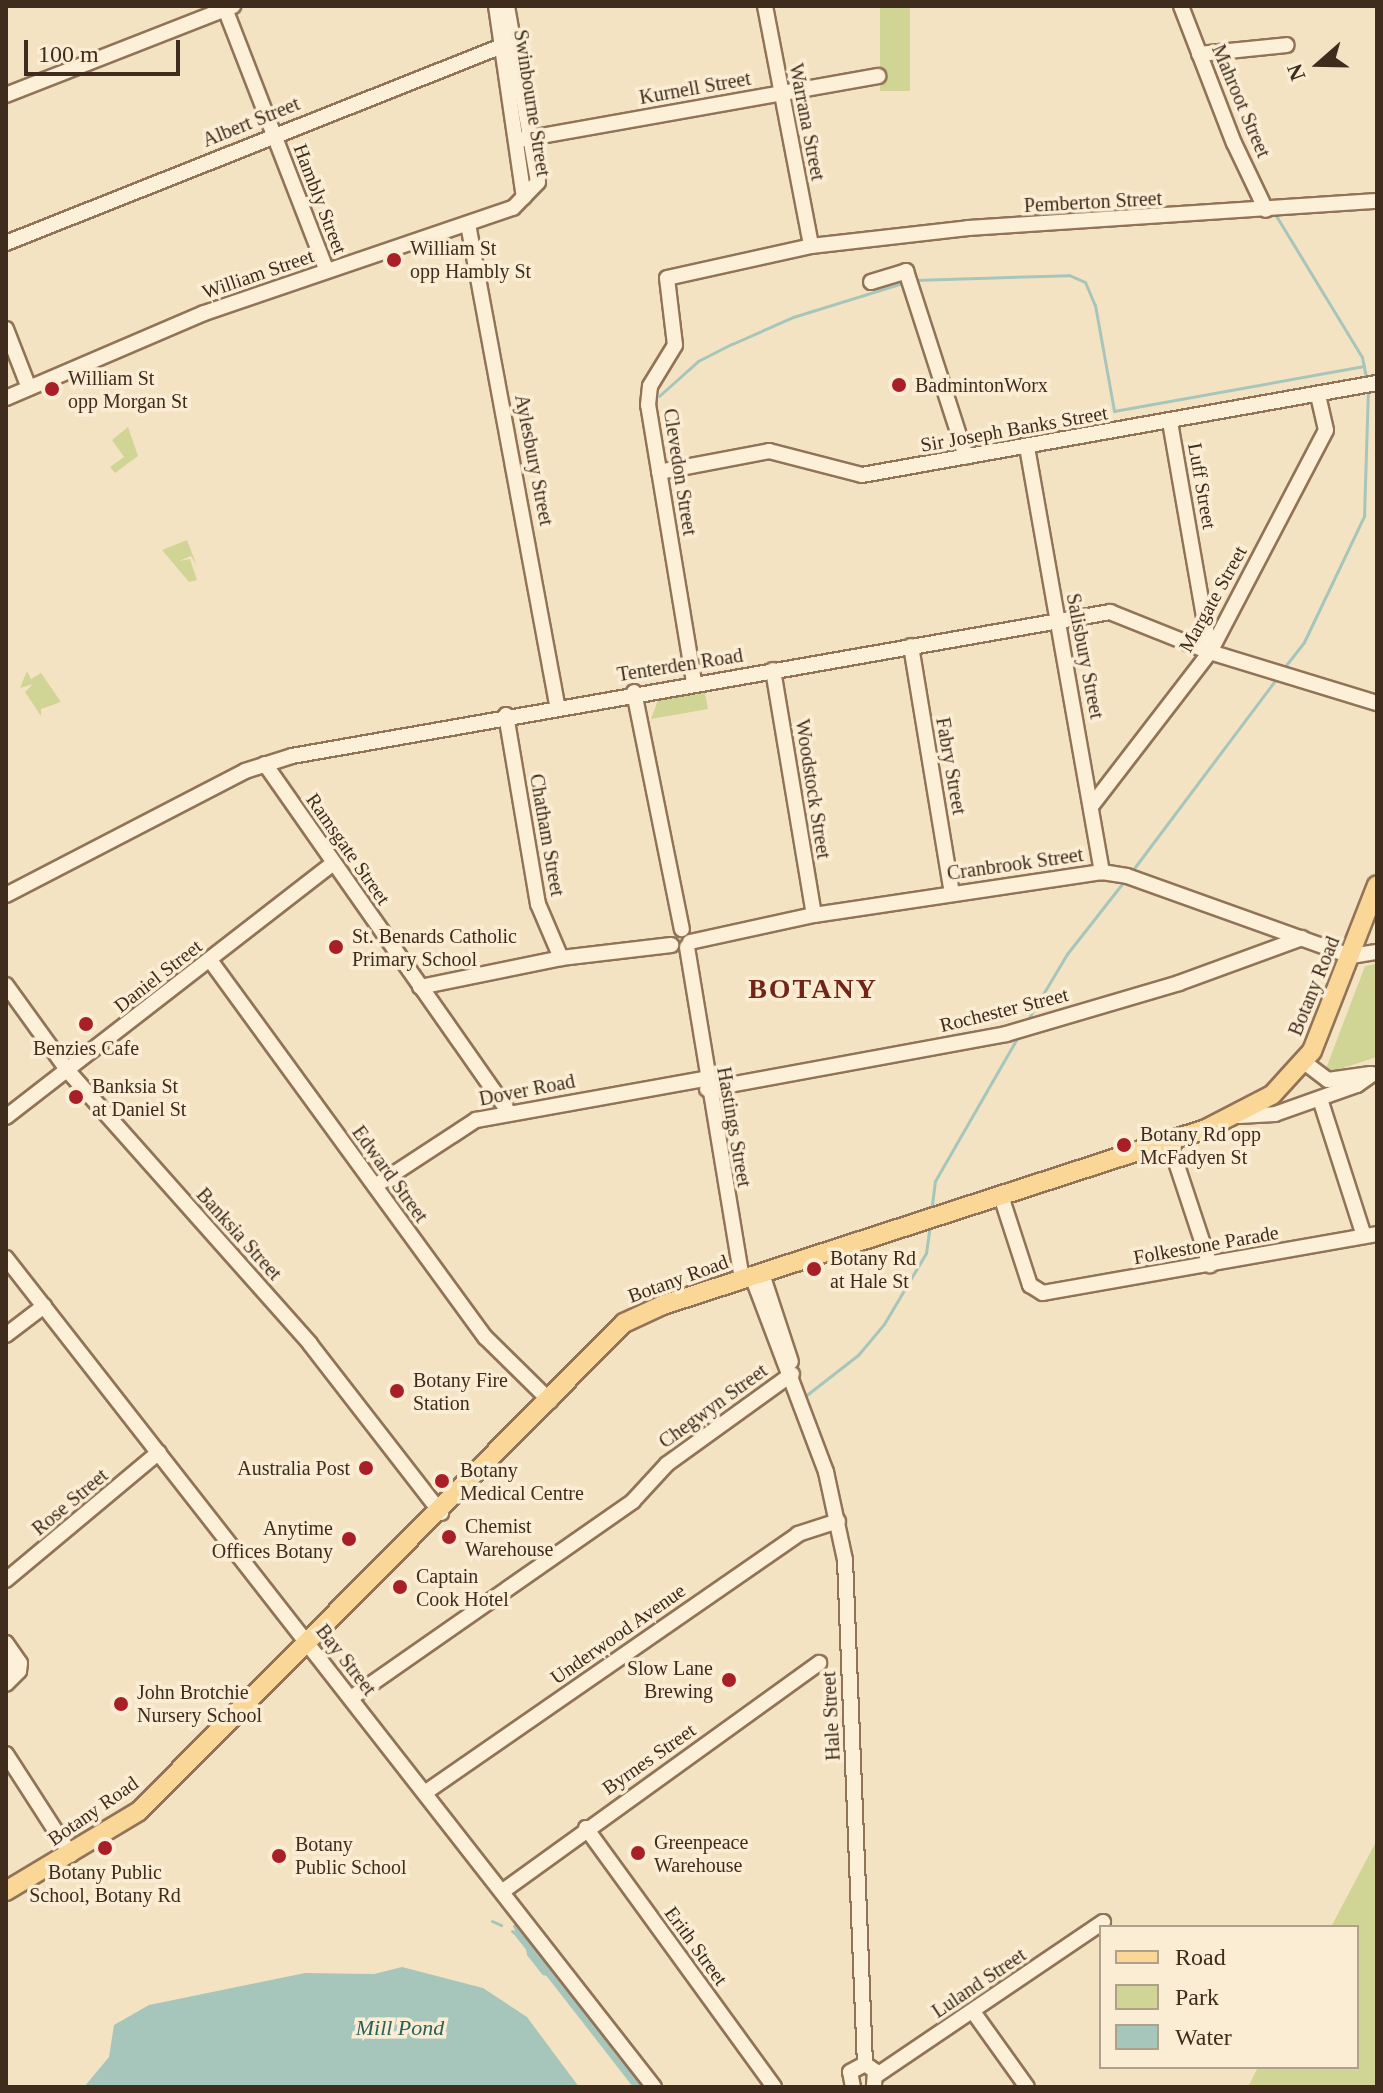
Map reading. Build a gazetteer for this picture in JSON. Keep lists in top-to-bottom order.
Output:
{
  "streets": {
    "main road": ["Botany Road"],
    "street": [
      "Kurnell Street",
      "Mahroot Street",
      "Swinbourne Street",
      "Albert Street",
      "Warrana Street",
      "Hambly Street",
      "Pemberton Street",
      "William Street",
      "Sir Joseph Banks Street",
      "Aylesbury Street",
      "Clevedon Street",
      "Luff Street",
      "Margate Street",
      "Salisbury Street",
      "Tenterden Road",
      "Fabry Street",
      "Woodstock Street",
      "Chatham Street",
      "Ramsgate Street",
      "Cranbrook Street",
      "Daniel Street",
      "Rochester Street",
      "Dover Road",
      "Hastings Street",
      "Edward Street",
      "Banksia Street",
      "Folkestone Parade",
      "Chegwyn Street",
      "Rose Street",
      "Underwood Avenue",
      "Bay Street",
      "Hale Street",
      "Byrnes Street",
      "Erith Street",
      "Luland Street"
    ]
  },
  "crossings": [
    ["Kurnell Street", "Swinbourne Street"],
    ["Kurnell Street", "Warrana Street"],
    ["Mahroot Street", "Pemberton Street"],
    ["Swinbourne Street", "Albert Street"],
    ["Swinbourne Street", "William Street"],
    ["Albert Street", "Hambly Street"],
    ["Warrana Street", "Pemberton Street"],
    ["Warrana Street", "Clevedon Street"],
    ["Hambly Street", "William Street"],
    ["Pemberton Street", "Clevedon Street"],
    ["William Street", "Aylesbury Street"],
    ["Sir Joseph Banks Street", "Clevedon Street"],
    ["Sir Joseph Banks Street", "Luff Street"],
    ["Sir Joseph Banks Street", "Margate Street"],
    ["Sir Joseph Banks Street", "Salisbury Street"],
    ["Aylesbury Street", "Tenterden Road"],
    ["Clevedon Street", "Tenterden Road"],
    ["Luff Street", "Margate Street"],
    ["Luff Street", "Tenterden Road"],
    ["Margate Street", "Salisbury Street"],
    ["Margate Street", "Tenterden Road"],
    ["Salisbury Street", "Tenterden Road"],
    ["Salisbury Street", "Cranbrook Street"],
    ["Tenterden Road", "Fabry Street"],
    ["Tenterden Road", "Woodstock Street"],
    ["Tenterden Road", "Chatham Street"],
    ["Tenterden Road", "Ramsgate Street"],
    ["Tenterden Road", "Hastings Street"],
    ["Fabry Street", "Cranbrook Street"],
    ["Woodstock Street", "Cranbrook Street"],
    ["Chatham Street", "Cranbrook Street"],
    ["Ramsgate Street", "Cranbrook Street"],
    ["Ramsgate Street", "Daniel Street"],
    ["Ramsgate Street", "Dover Road"],
    ["Cranbrook Street", "Botany Road"],
    ["Cranbrook Street", "Rochester Street"],
    ["Cranbrook Street", "Hastings Street"],
    ["Daniel Street", "Edward Street"],
    ["Daniel Street", "Banksia Street"],
    ["Botany Road", "Hastings Street"],
    ["Botany Road", "Edward Street"],
    ["Botany Road", "Banksia Street"],
    ["Botany Road", "Folkestone Parade"],
    ["Botany Road", "Bay Street"],
    ["Botany Road", "Hale Street"],
    ["Rochester Street", "Dover Road"],
    ["Rochester Street", "Hastings Street"],
    ["Dover Road", "Hastings Street"],
    ["Dover Road", "Edward Street"],
    ["Hastings Street", "Hale Street"],
    ["Chegwyn Street", "Bay Street"],
    ["Chegwyn Street", "Hale Street"],
    ["Rose Street", "Bay Street"],
    ["Underwood Avenue", "Bay Street"],
    ["Underwood Avenue", "Hale Street"],
    ["Bay Street", "Byrnes Street"],
    ["Byrnes Street", "Erith Street"]
  ],
  "districts": ["BOTANY"],
  "water": ["Mill Pond"],
  "places": [
    "William St opp Hambly St",
    "BadmintonWorx",
    "William St opp Morgan St",
    "St. Benards Catholic Primary School",
    "Benzies Cafe",
    "Banksia St at Daniel St",
    "Botany Rd opp McFadyen St",
    "Botany Rd at Hale St",
    "Botany Fire Station",
    "Australia Post",
    "Botany Medical Centre",
    "Chemist Warehouse",
    "Anytime Offices Botany",
    "Captain Cook Hotel",
    "Slow Lane Brewing",
    "John Brotchie Nursery School",
    "Botany Public School, Botany Rd",
    "Greenpeace Warehouse",
    "Botany Public School"
  ],
  "legend": ["Road", "Park", "Water"],
  "scale_bar": "100 m",
  "north": "left"
}
